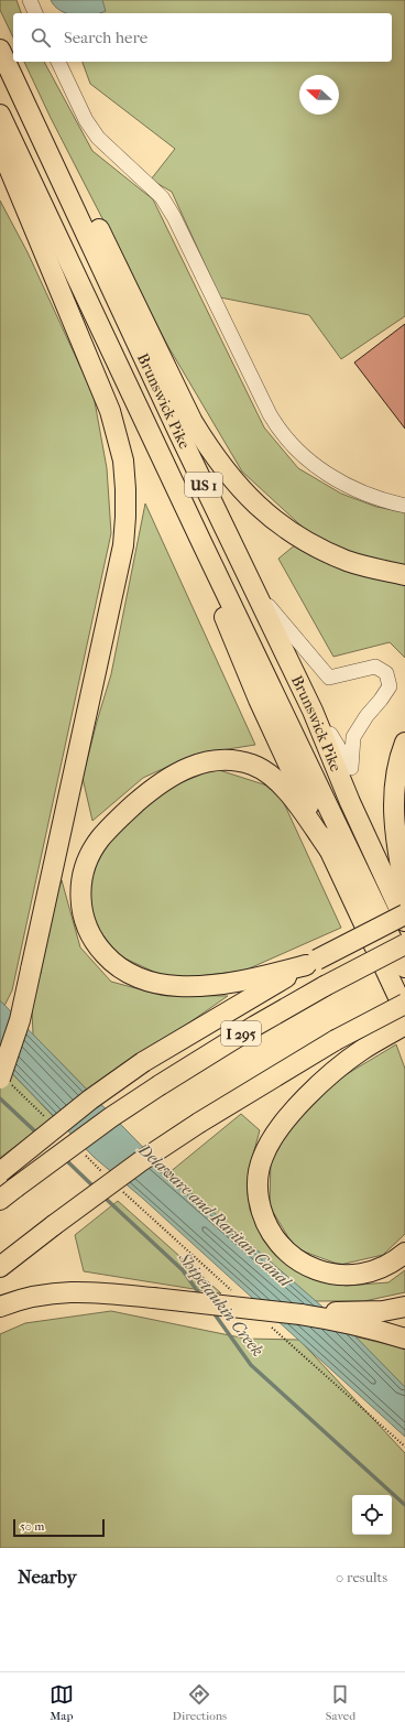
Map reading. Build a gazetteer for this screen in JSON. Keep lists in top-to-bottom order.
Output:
{
  "streets": {
    "highway": ["Brunswick Pike", "US 1", "I 295"]
  },
  "water": ["Delaware and Raritan Canal", "Shipetaukin Creek"],
  "scale_bar": "50 m",
  "north": "left",
  "page": {
    "search": "Search here",
    "scale": "50 m",
    "heading": ["Nearby", "0 results"],
    "nav": ["Map", "Directions", "Saved"]
  }
}
